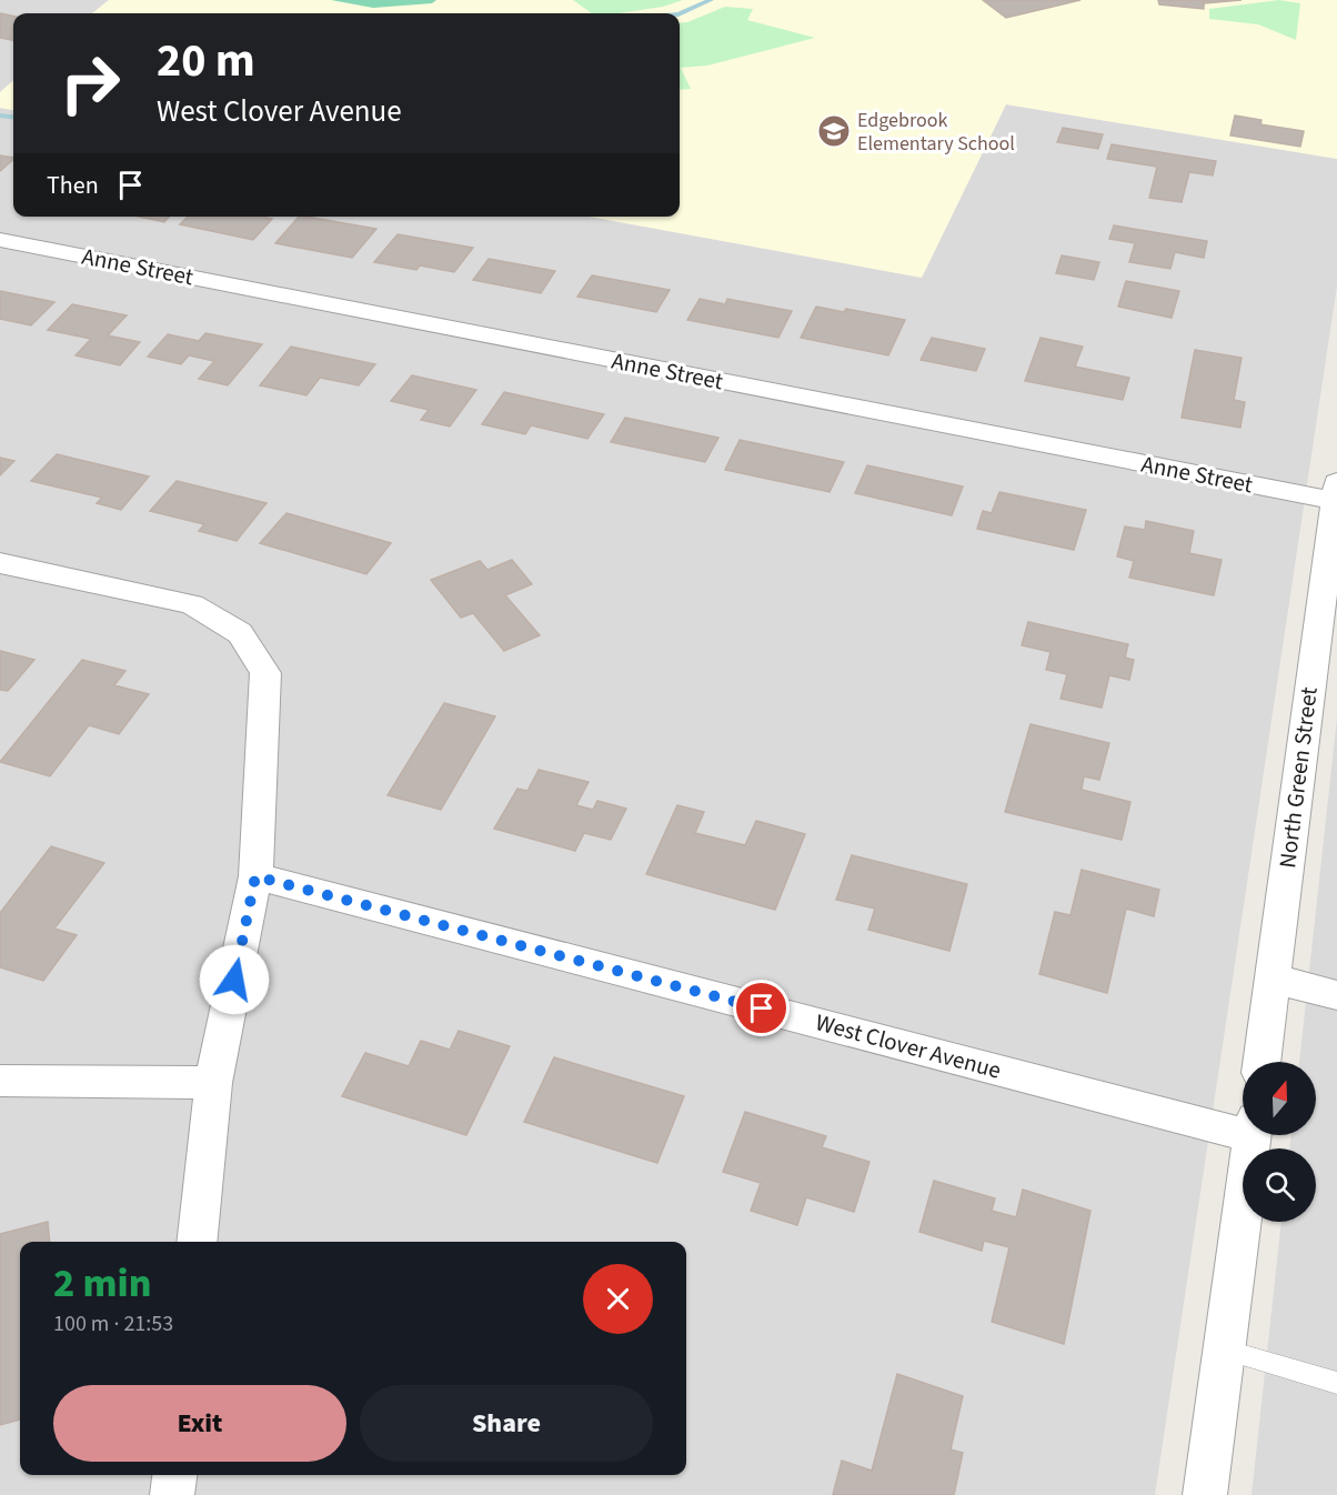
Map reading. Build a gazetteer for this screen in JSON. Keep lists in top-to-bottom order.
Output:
{
  "streets": {
    "street": ["Anne Street", "North Green Street", "West Clover Avenue"]
  },
  "crossings": [
    ["Anne Street", "North Green Street"]
  ],
  "places": {
    "school or university": ["Edgebrook Elementary School"]
  },
  "north": "top",
  "page": {
    "turn": ["20 m", "West Clover Avenue"],
    "then": "Then",
    "heading": ["2 min", "100 m · 21:53"],
    "buttons": ["Exit", "Share"]
  }
}
